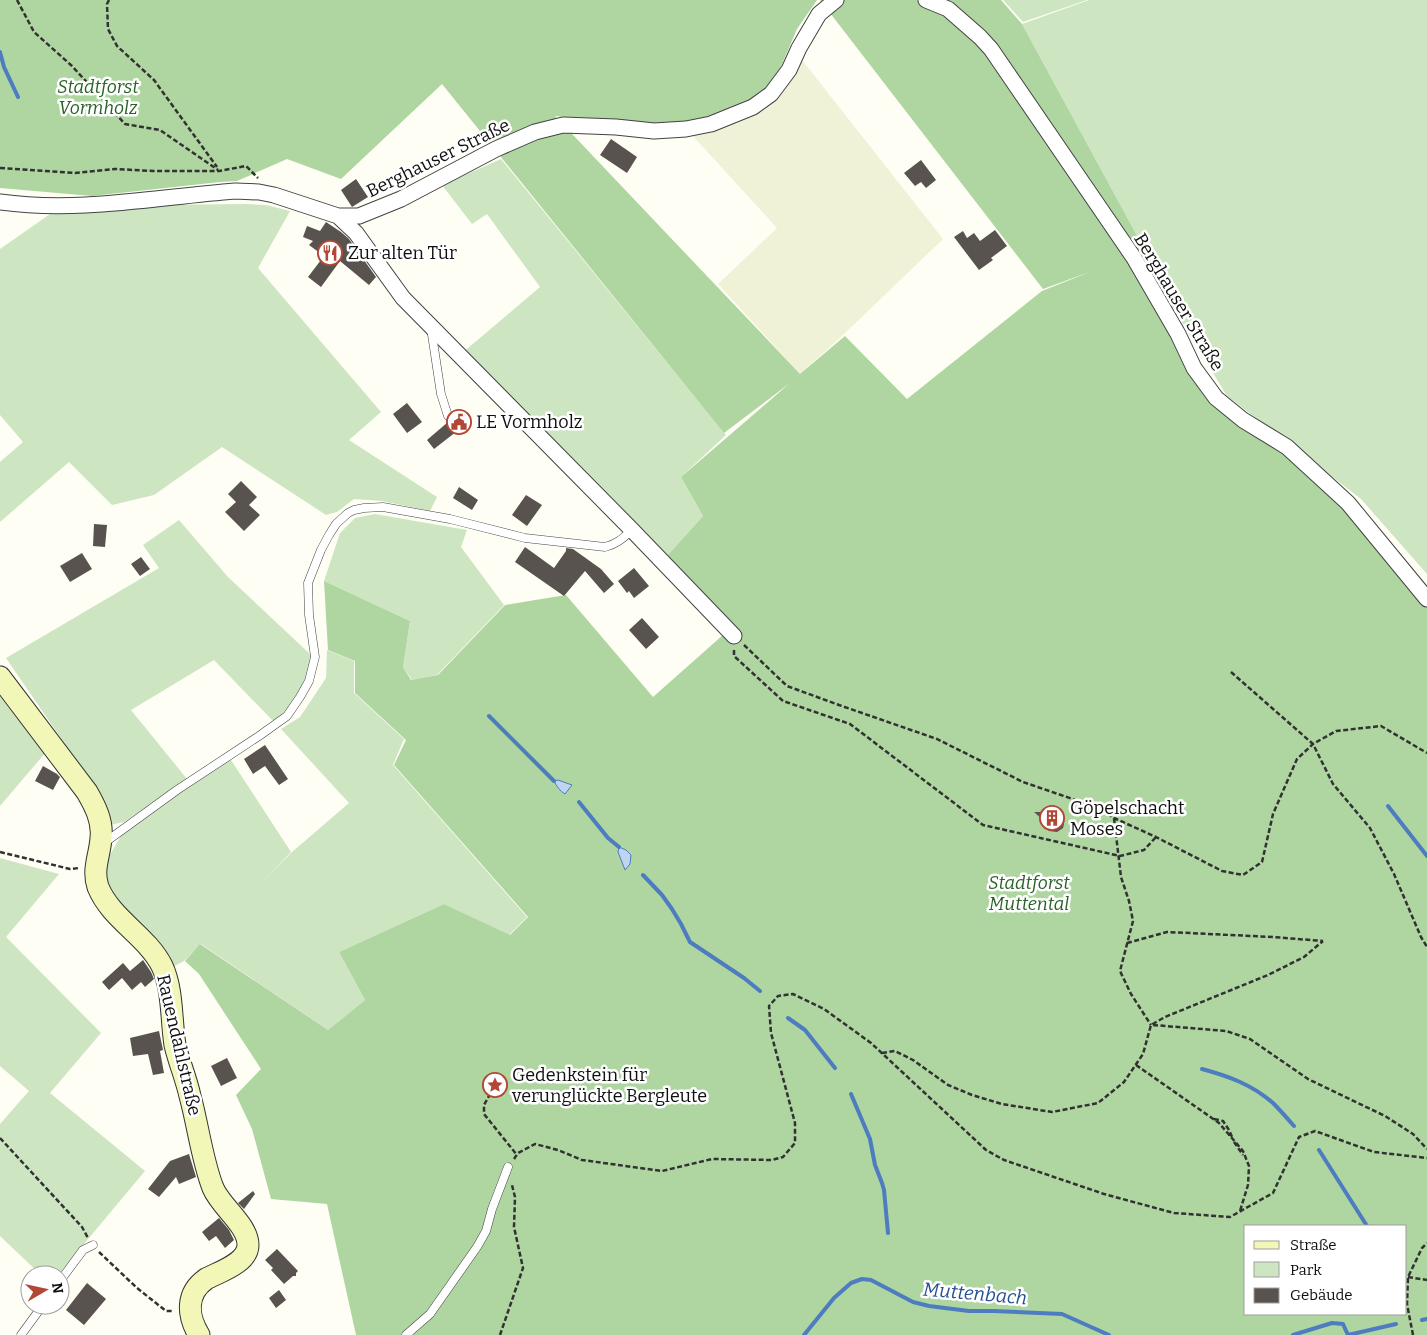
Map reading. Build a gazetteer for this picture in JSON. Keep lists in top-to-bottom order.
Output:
{
  "streets": {
    "street": ["Berghauser Straße", "Rauendahlstraße"]
  },
  "water": ["Muttenbach"],
  "parks": ["Stadtforst Vormholz", "Stadtforst Muttental"],
  "places": {
    "restaurant": ["Zur alten Tür"],
    "public building": ["LE Vormholz"],
    "building": ["Göpelschacht Moses"],
    "place": ["Gedenkstein für verunglückte Bergleute"]
  },
  "legend": ["Straße", "Park", "Gebäude"],
  "north": "right"
}
